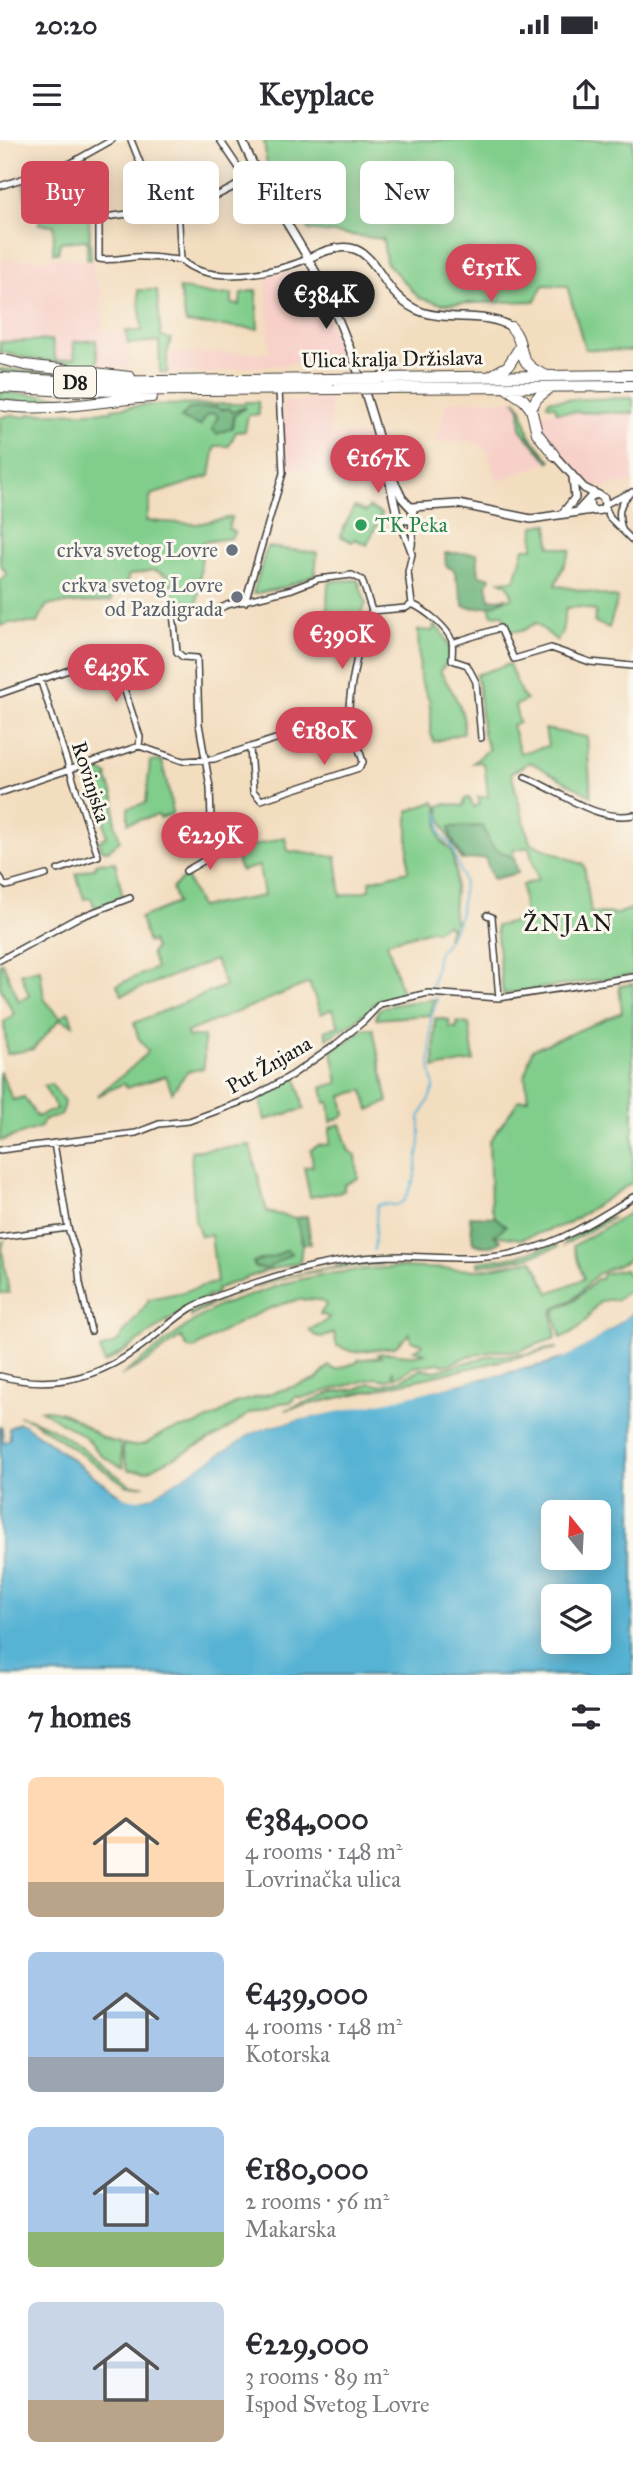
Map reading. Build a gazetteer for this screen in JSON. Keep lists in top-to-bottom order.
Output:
{
  "streets": {
    "highway": ["Ulica kralja Držislava", "D8"],
    "street": ["Rovinjska", "Put Žnjana"]
  },
  "crossings": [
    ["Ulica kralja Držislava", "D8"]
  ],
  "districts": ["ŽNJAN"],
  "places": ["TK Peka", "crkva svetog Lovre", "crkva svetog Lovre od Pazdigrada"],
  "north": "top",
  "page": {
    "status": "20:20",
    "header": "Keyplace",
    "chip": [
      "Buy",
      "Rent",
      "Filters",
      "New"
    ],
    "price": [
      "€151K",
      "€384K",
      "€167K",
      "€390K",
      "€439K",
      "€180K",
      "€229K"
    ],
    "heading": "7 homes",
    "list": [
      {
        "name": "€384,000",
        "note": "4 rooms · 148 m² · Lovrinačka ulica"
      },
      {
        "name": "€439,000",
        "note": "4 rooms · 148 m² · Kotorska"
      },
      {
        "name": "€180,000",
        "note": "2 rooms · 56 m² · Makarska"
      },
      {
        "name": "€229,000",
        "note": "3 rooms · 89 m² · Ispod Svetog Lovre"
      }
    ]
  }
}
